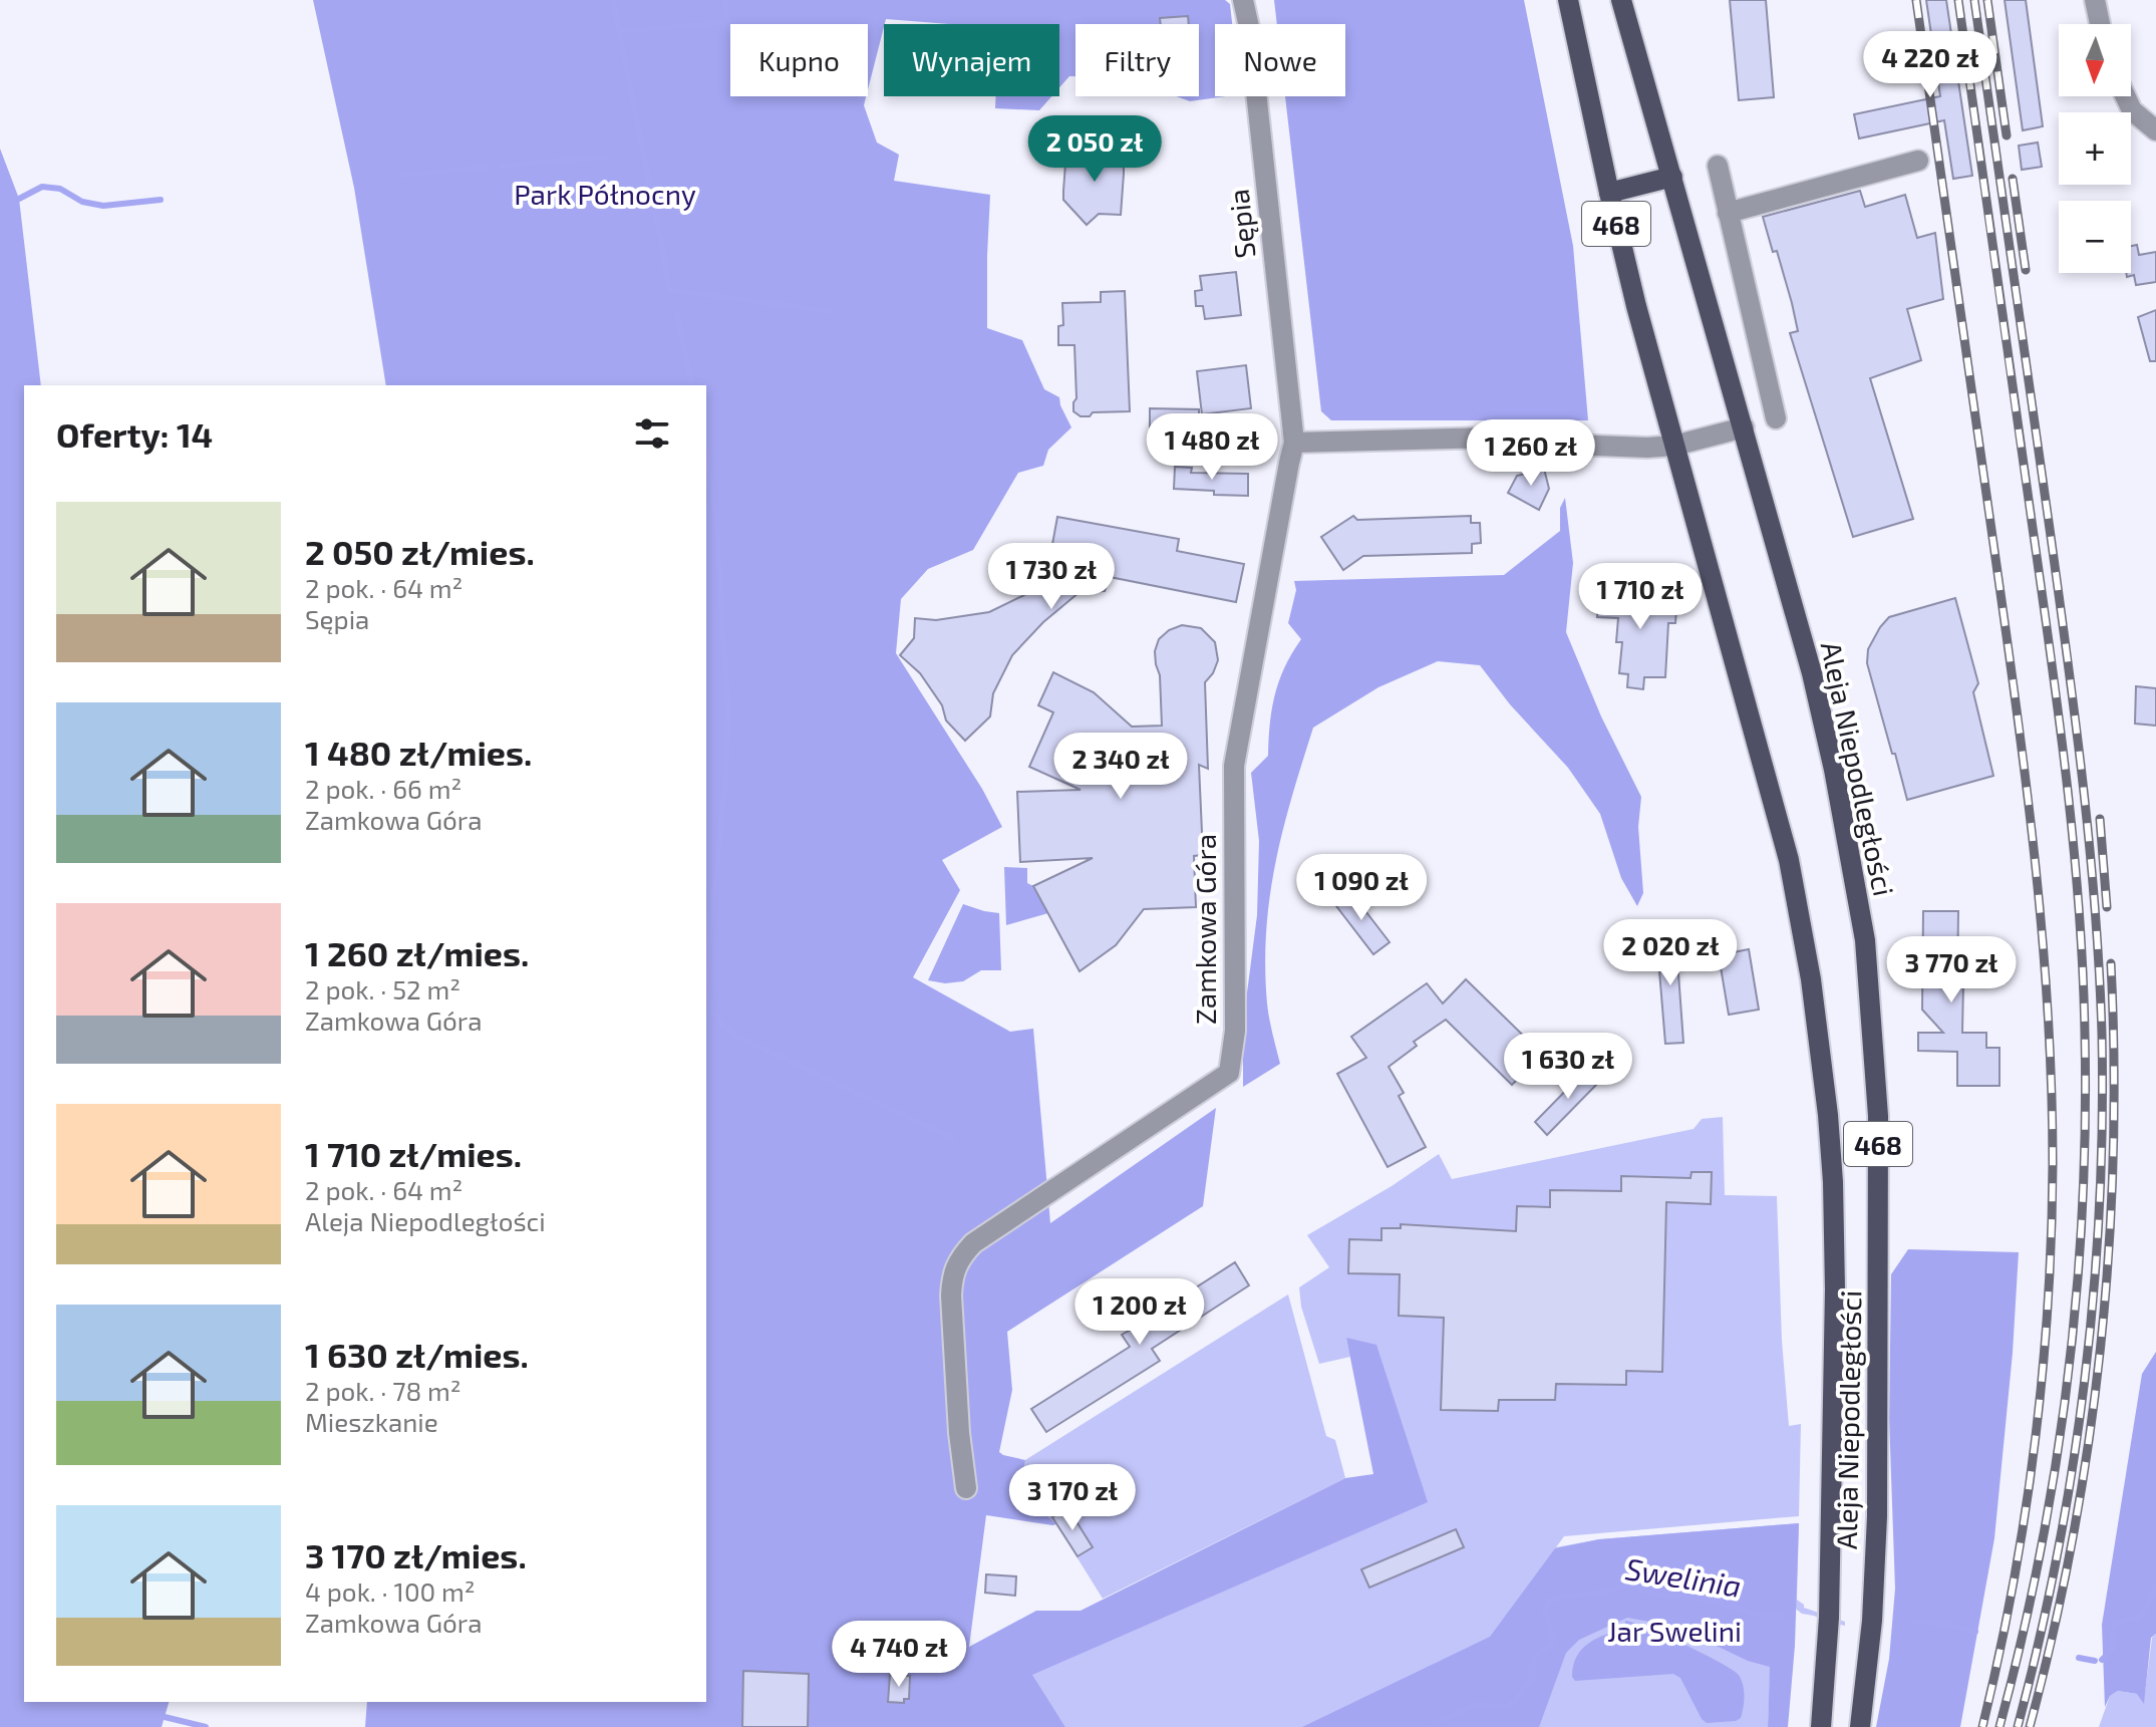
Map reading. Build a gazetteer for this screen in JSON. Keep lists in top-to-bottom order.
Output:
{
  "streets": {
    "main road": ["468", "Aleja Niepodległości"],
    "street": ["Sępia", "Zamkowa Góra"]
  },
  "crossings": [
    ["Sępia", "Zamkowa Góra"]
  ],
  "water": ["Swelinia"],
  "parks": ["Park Północny", "Jar Swelini"],
  "north": "bottom",
  "page": {
    "map_buttons": ["+", "−"],
    "chip": [
      "Kupno",
      "Wynajem",
      "Filtry",
      "Nowe"
    ],
    "price": [
      "4 220 zł",
      "2 050 zł",
      "1 480 zł",
      "1 260 zł",
      "1 730 zł",
      "1 710 zł",
      "2 340 zł",
      "1 090 zł",
      "2 020 zł",
      "3 770 zł",
      "1 630 zł",
      "1 200 zł",
      "3 170 zł",
      "4 740 zł"
    ],
    "heading": "Oferty: 14",
    "list": [
      {
        "name": "2 050 zł/mies.",
        "note": "2 pok. · 64 m² · Sępia"
      },
      {
        "name": "1 480 zł/mies.",
        "note": "2 pok. · 66 m² · Zamkowa Góra"
      },
      {
        "name": "1 260 zł/mies.",
        "note": "2 pok. · 52 m² · Zamkowa Góra"
      },
      {
        "name": "1 710 zł/mies.",
        "note": "2 pok. · 64 m² · Aleja Niepodległości"
      },
      {
        "name": "1 630 zł/mies.",
        "note": "2 pok. · 78 m² · Mieszkanie"
      },
      {
        "name": "3 170 zł/mies.",
        "note": "4 pok. · 100 m² · Zamkowa Góra"
      }
    ]
  }
}
